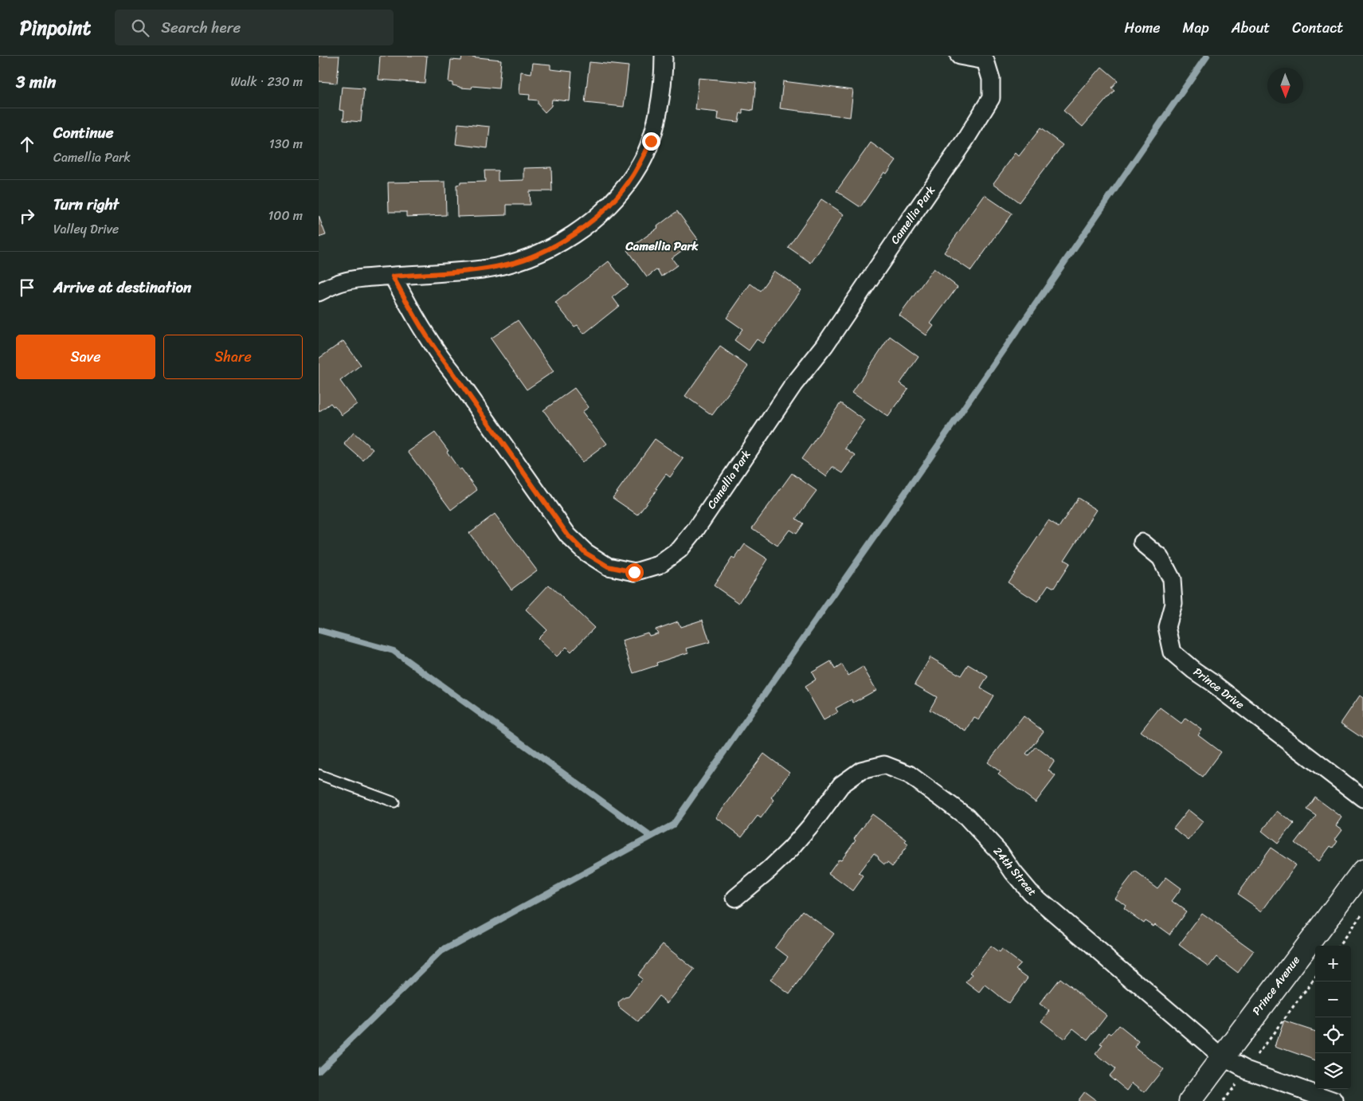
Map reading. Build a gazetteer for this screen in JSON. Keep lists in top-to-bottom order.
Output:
{
  "streets": {
    "street": [
      "Camellia Park",
      "Prince Drive",
      "24th Street",
      "Prince Avenue"
    ]
  },
  "crossings": [
    ["24th Street", "Prince Avenue"]
  ],
  "districts": ["Camellia Park"],
  "north": "bottom",
  "page": {
    "header": "Pinpoint",
    "search": "Search here",
    "nav": [
      "Home",
      "Map",
      "About",
      "Contact"
    ],
    "heading": ["3 min", "Walk · 230 m"],
    "list": [
      ["Continue", "Camellia Park", "130 m"],
      ["Turn right", "Valley Drive", "100 m"],
      "Arrive at destination"
    ],
    "buttons": ["Save", "Share"],
    "map_buttons": ["+", "−"]
  }
}
